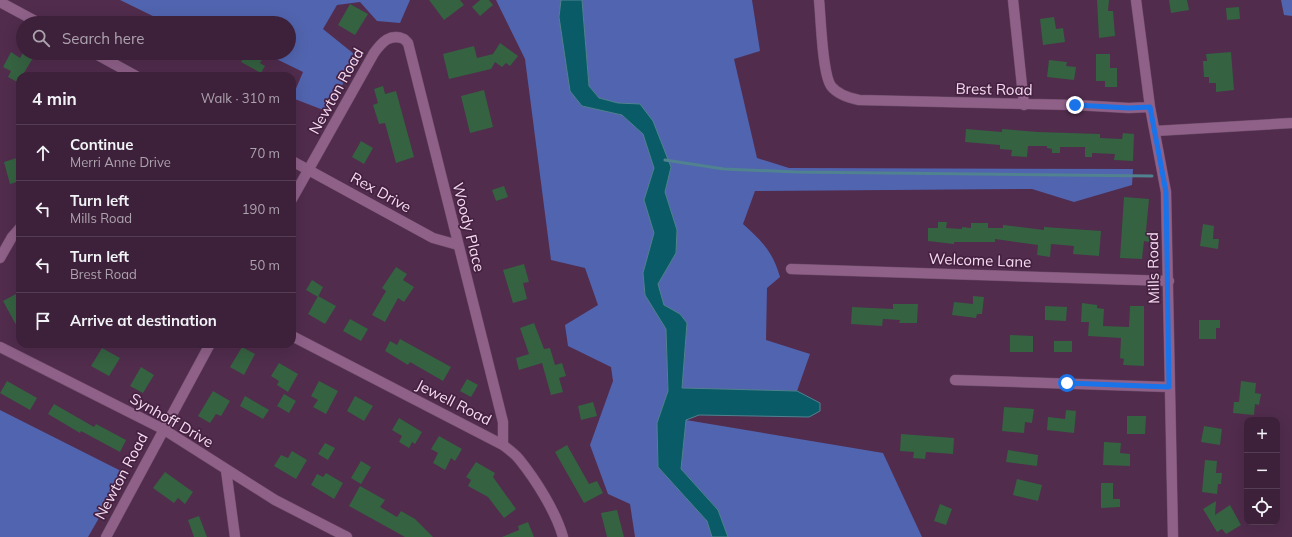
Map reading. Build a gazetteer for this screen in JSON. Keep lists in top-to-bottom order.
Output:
{
  "streets": {
    "street": [
      "Brest Road",
      "Newton Road",
      "Rex Drive",
      "Woody Place",
      "Welcome Lane",
      "Mills Road",
      "Jewell Road",
      "Synhoff Drive"
    ]
  },
  "crossings": [
    ["Brest Road", "Mills Road"],
    ["Newton Road", "Rex Drive"],
    ["Newton Road", "Woody Place"],
    ["Newton Road", "Synhoff Drive"],
    ["Rex Drive", "Woody Place"],
    ["Woody Place", "Jewell Road"],
    ["Welcome Lane", "Mills Road"]
  ],
  "page": {
    "search": "Search here",
    "heading": ["4 min", "Walk · 310 m"],
    "list": [
      ["Continue", "Merri Anne Drive", "70 m"],
      ["Turn left", "Mills Road", "190 m"],
      ["Turn left", "Brest Road", "50 m"],
      "Arrive at destination"
    ],
    "map_buttons": ["+", "−"]
  }
}
